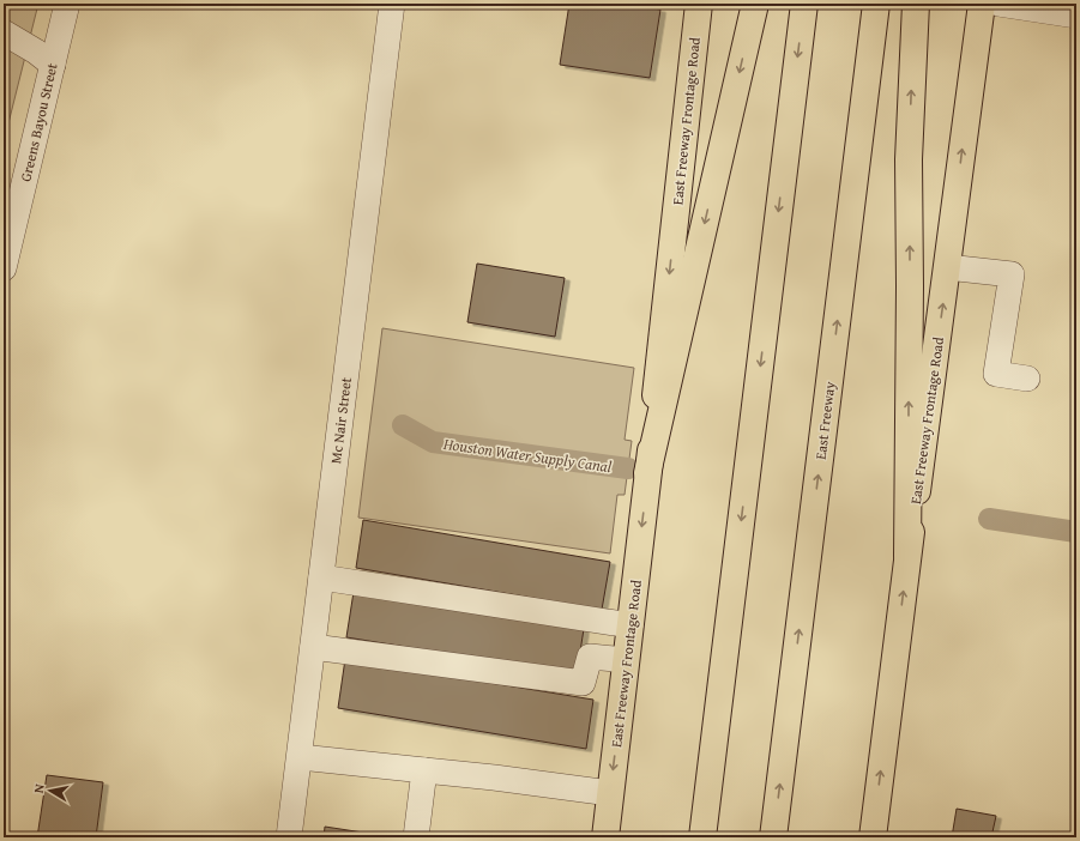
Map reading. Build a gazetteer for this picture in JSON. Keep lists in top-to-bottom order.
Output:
{
  "streets": {
    "main road": ["East Freeway Frontage Road", "East Freeway"],
    "street": ["Greens Bayou Street", "Mc Nair Street"]
  },
  "water": ["Houston Water Supply Canal"],
  "north": "left"
}
